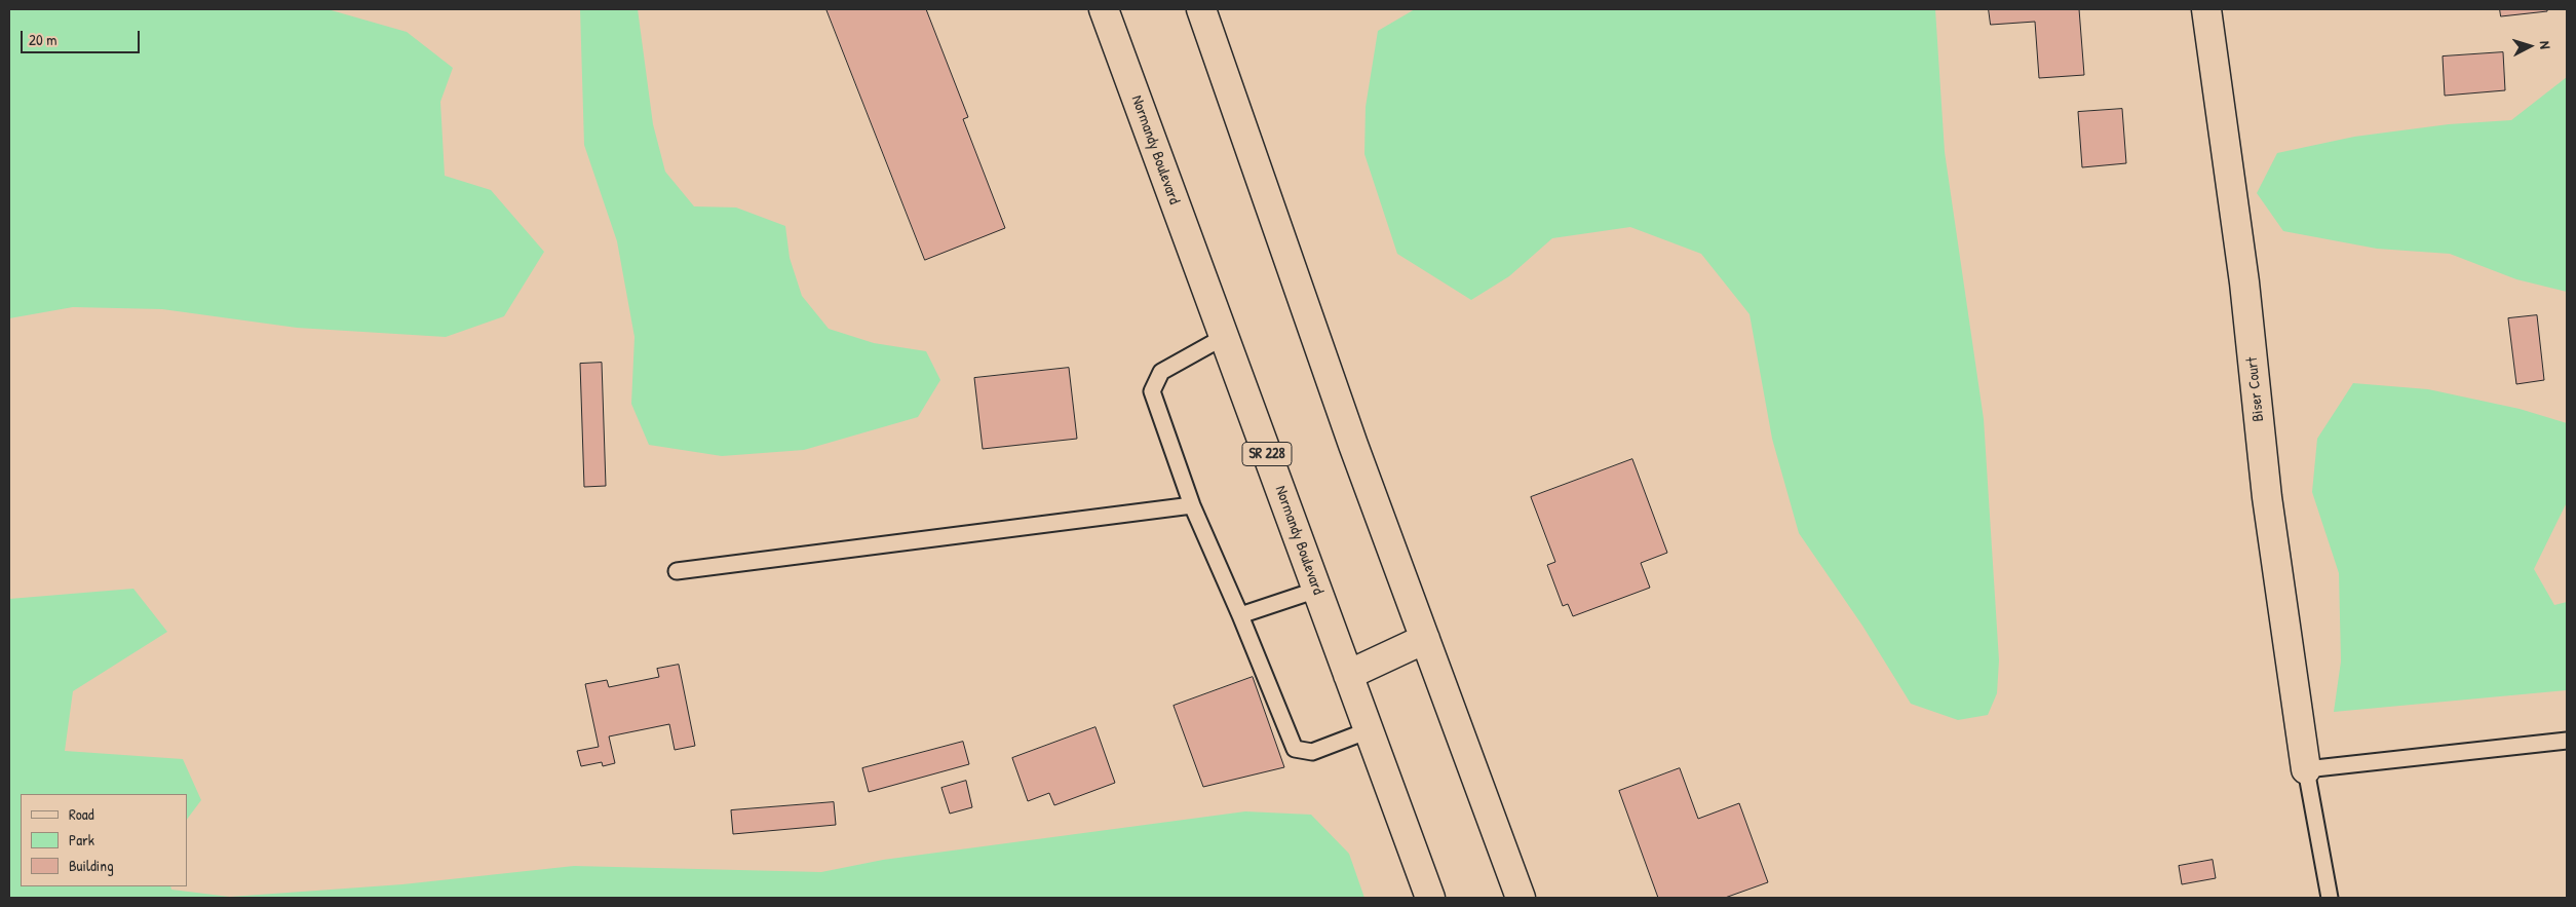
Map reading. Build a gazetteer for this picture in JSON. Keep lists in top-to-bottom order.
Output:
{
  "streets": {
    "main road": ["Normandy Boulevard", "Biser Court", "SR 228"]
  },
  "legend": ["Road", "Park", "Building"],
  "scale_bar": "20 m",
  "north": "right"
}
